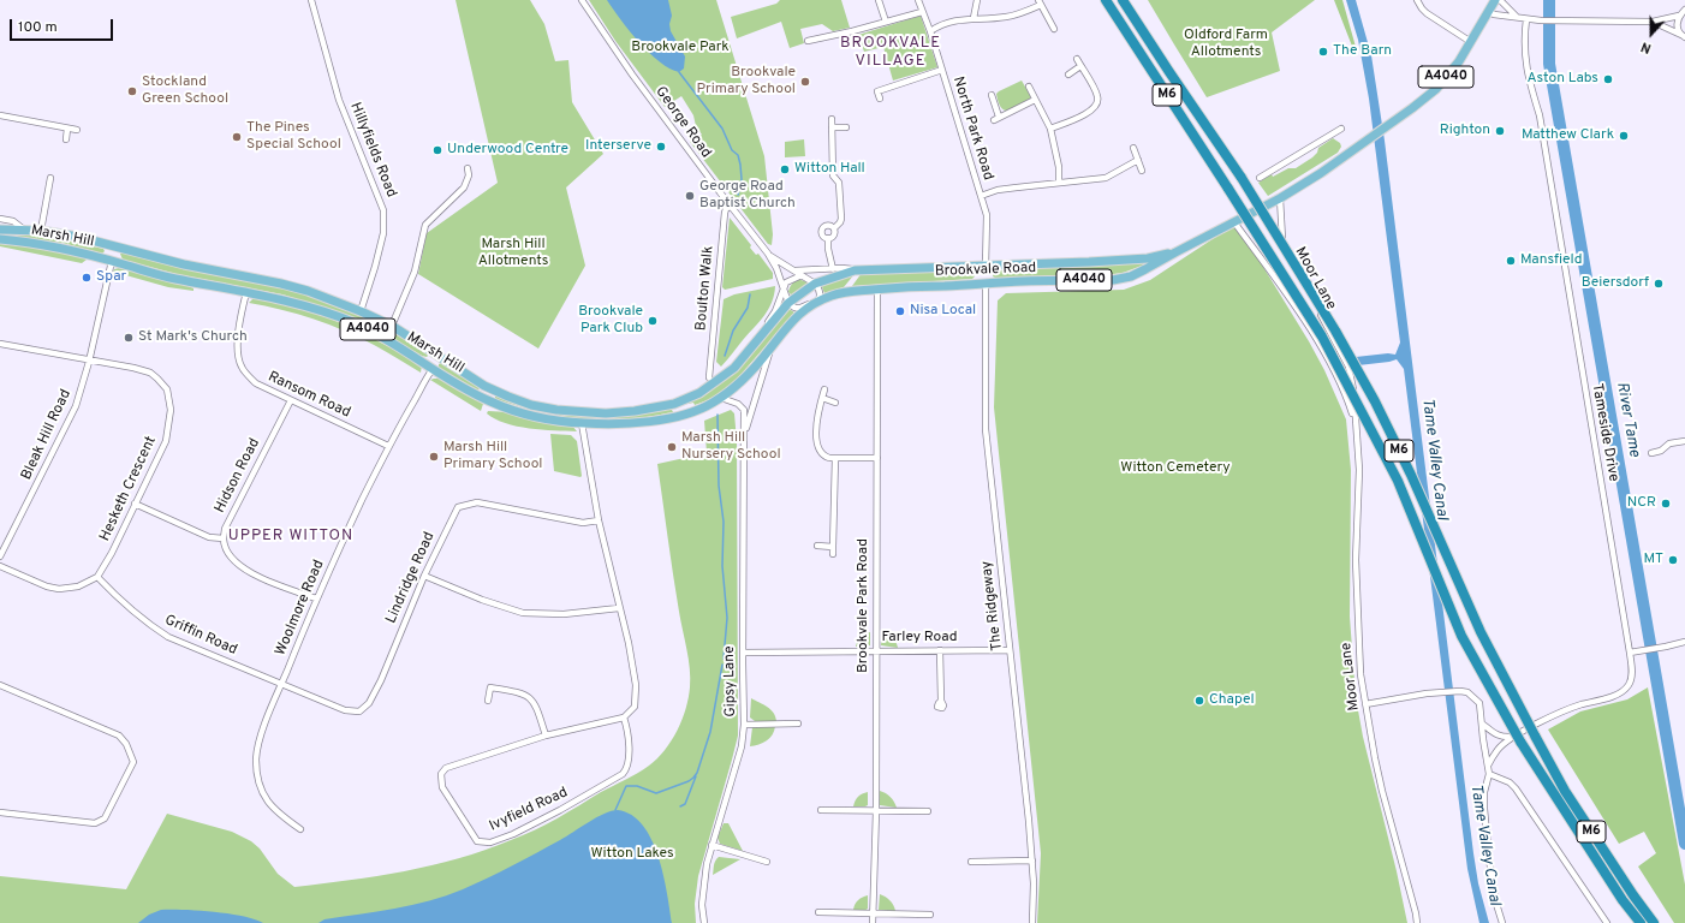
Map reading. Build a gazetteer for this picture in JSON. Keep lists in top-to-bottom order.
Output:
{
  "streets": {
    "highway": ["M6"],
    "main road": ["A4040", "Marsh Hill", "Brookvale Road"],
    "street": [
      "George Road",
      "North Park Road",
      "Hillyfields Road",
      "Moor Lane",
      "Boulton Walk",
      "Ransom Road",
      "Tameside Drive",
      "Bleak Hill Road",
      "Hidson Road",
      "Hesketh Crescent",
      "Lindridge Road",
      "Brookvale Park Road",
      "The Ridgeway",
      "Woolmore Road",
      "Griffin Road",
      "Farley Road",
      "Gipsy Lane",
      "Ivyfield Road"
    ]
  },
  "crossings": [
    ["A4040", "Brookvale Road"],
    ["M6", "Tameside Drive"],
    ["George Road", "Marsh Hill"],
    ["George Road", "Brookvale Road"],
    ["George Road", "Boulton Walk"],
    ["North Park Road", "Brookvale Road"],
    ["Hillyfields Road", "Marsh Hill"],
    ["Marsh Hill", "Brookvale Road"],
    ["Marsh Hill", "Ransom Road"],
    ["Marsh Hill", "Bleak Hill Road"],
    ["Marsh Hill", "Woolmore Road"],
    ["Marsh Hill", "Gipsy Lane"],
    ["Brookvale Road", "Moor Lane"],
    ["Brookvale Road", "Brookvale Park Road"],
    ["Brookvale Road", "The Ridgeway"],
    ["Ransom Road", "Hidson Road"],
    ["Ransom Road", "Woolmore Road"],
    ["Bleak Hill Road", "Hesketh Crescent"],
    ["Hesketh Crescent", "Griffin Road"],
    ["Lindridge Road", "Woolmore Road"],
    ["Lindridge Road", "Griffin Road"],
    ["Brookvale Park Road", "Farley Road"],
    ["The Ridgeway", "Farley Road"],
    ["Woolmore Road", "Griffin Road"],
    ["Farley Road", "Gipsy Lane"]
  ],
  "districts": ["BROOKVALE VILLAGE", "UPPER WITTON"],
  "water": ["River Tame", "Tame Valley Canal"],
  "parks": [
    "Oldford Farm Allotments",
    "Brookvale Park",
    "Marsh Hill Allotments",
    "Witton Cemetery",
    "Witton Lakes"
  ],
  "places": [
    "The Barn",
    "Aston Labs",
    "Brookvale Primary School",
    "Stockland Green School",
    "Righton",
    "Matthew Clark",
    "The Pines Special School",
    "Interserve",
    "Underwood Centre",
    "Witton Hall",
    "George Road Baptist Church",
    "Mansfield",
    "Spar",
    "Beiersdorf",
    "Nisa Local",
    "Brookvale Park Club",
    "St Mark's Church",
    "Marsh Hill Nursery School",
    "Marsh Hill Primary School",
    "NCR",
    "MT",
    "Chapel"
  ],
  "scale_bar": "100 m",
  "north": "bottom"
}
